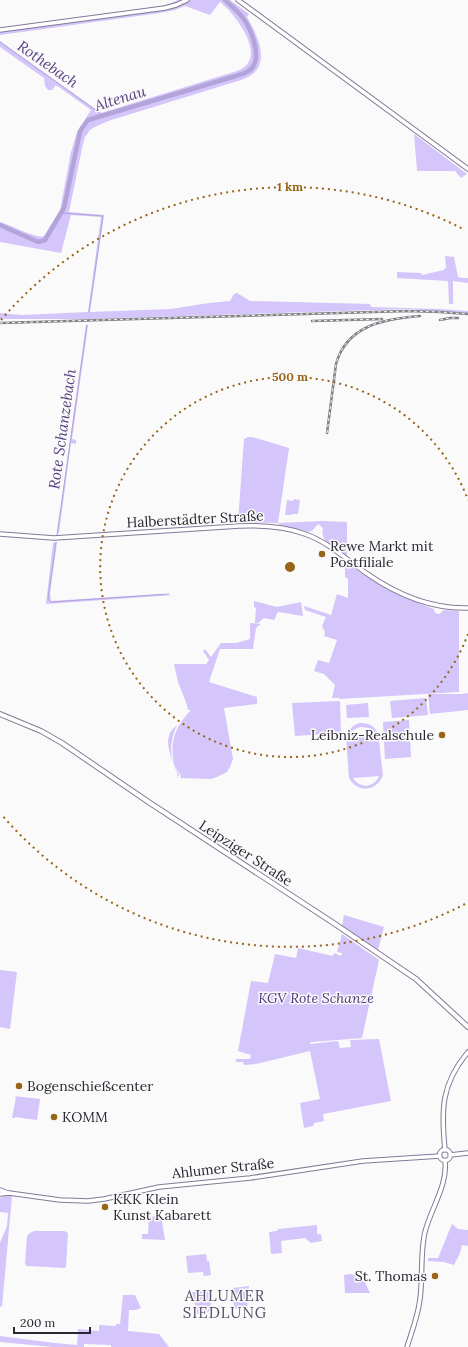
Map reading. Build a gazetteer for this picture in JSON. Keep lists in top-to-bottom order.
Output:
{
  "streets": {
    "main road": ["Halberstädter Straße", "Leipziger Straße", "Ahlumer Straße"]
  },
  "districts": ["AHLUMER SIEDLUNG"],
  "water": ["Rothebach", "Altenau", "Rote Schanzebach"],
  "parks": ["KGV Rote Schanze"],
  "places": [
    "Rewe Markt mit Postfiliale",
    "Leibniz-Realschule",
    "Bogenschießcenter",
    "KOMM",
    "KKK Klein Kunst Kabarett",
    "St. Thomas"
  ],
  "scale_bar": "200 m",
  "rings": ["1 km", "500 m"]
}
